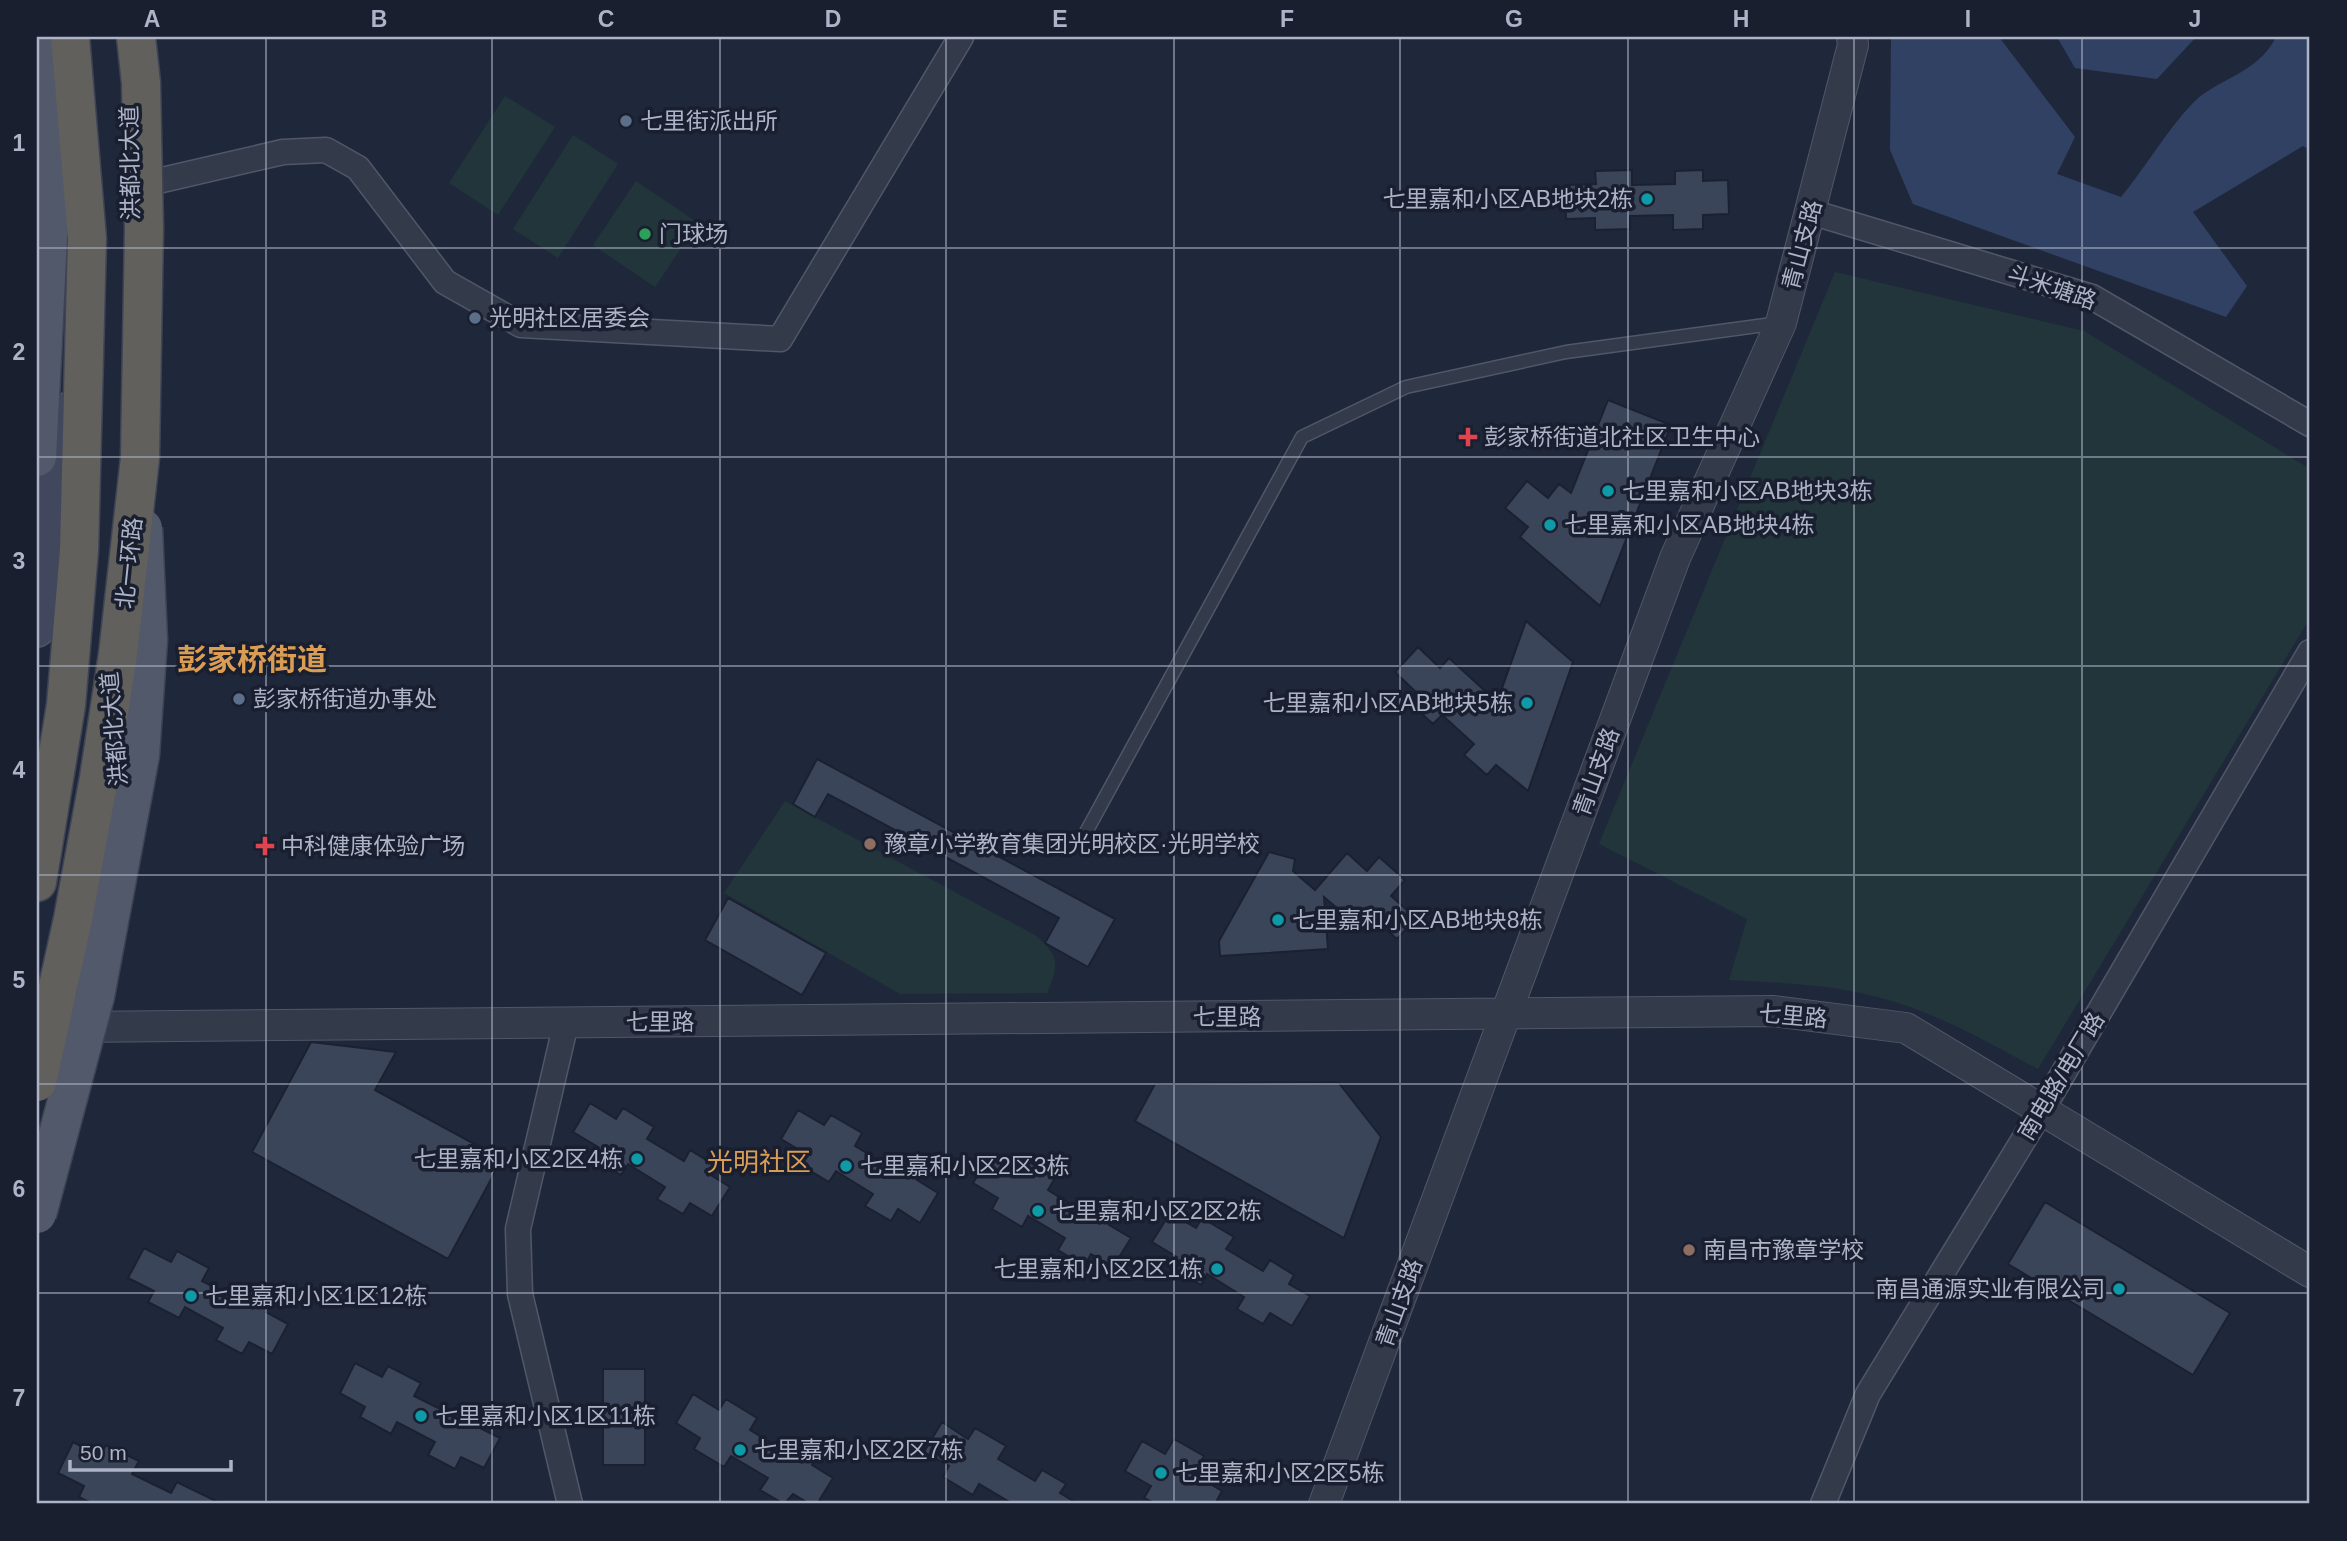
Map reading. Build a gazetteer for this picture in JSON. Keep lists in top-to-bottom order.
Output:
{
  "streets": {
    "highway": ["北一环路"],
    "main road": ["洪都北大道"],
    "street": [
      "青山支路",
      "斗米塘路",
      "七里路",
      "南电路/电厂路"
    ]
  },
  "crossings": [
    ["洪都北大道", "七里路"],
    ["青山支路", "斗米塘路"],
    ["青山支路", "七里路"],
    ["七里路", "南电路/电厂路"]
  ],
  "districts": ["彭家桥街道", "光明社区"],
  "places": {
    "other": [
      "七里街派出所",
      "七里嘉和小区AB地块2栋",
      "门球场",
      "光明社区居委会",
      "七里嘉和小区AB地块3栋",
      "七里嘉和小区AB地块4栋",
      "彭家桥街道办事处",
      "七里嘉和小区AB地块5栋",
      "豫章小学教育集团光明校区·光明学校",
      "七里嘉和小区AB地块8栋",
      "七里嘉和小区2区4栋",
      "七里嘉和小区2区3栋",
      "七里嘉和小区2区2栋",
      "南昌市豫章学校",
      "七里嘉和小区2区1栋",
      "南昌通源实业有限公司",
      "七里嘉和小区1区12栋",
      "七里嘉和小区1区11栋",
      "七里嘉和小区2区7栋",
      "七里嘉和小区2区5栋"
    ],
    "health": ["彭家桥街道北社区卫生中心", "中科健康体验广场"]
  },
  "scale_bar": "50 m",
  "grid": {
    "columns": [
      "A",
      "B",
      "C",
      "D",
      "E",
      "F",
      "G",
      "H",
      "I",
      "J"
    ],
    "rows": [
      "1",
      "2",
      "3",
      "4",
      "5",
      "6",
      "7"
    ]
  }
}
